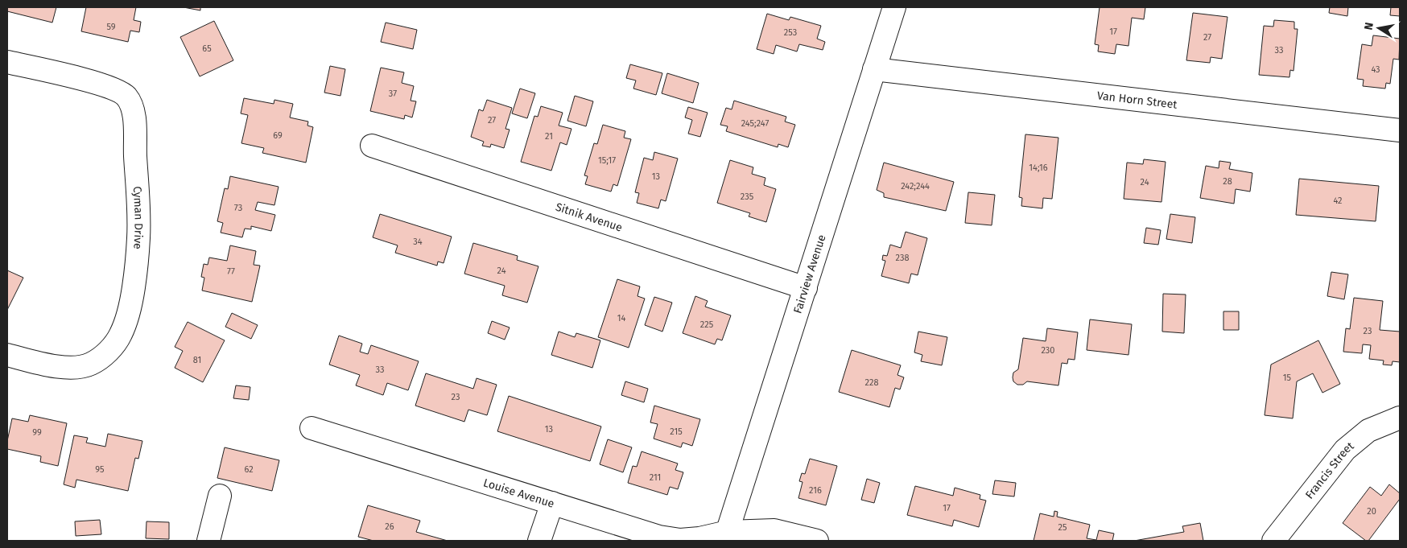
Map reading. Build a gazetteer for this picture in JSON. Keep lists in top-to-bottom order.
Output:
{
  "streets": {
    "street": [
      "Van Horn Street",
      "Sitnik Avenue",
      "Cyman Drive",
      "Fairview Avenue",
      "Francis Street",
      "Louise Avenue"
    ]
  },
  "crossings": [
    ["Van Horn Street", "Fairview Avenue"],
    ["Sitnik Avenue", "Fairview Avenue"],
    ["Fairview Avenue", "Louise Avenue"]
  ],
  "house_numbers": [
    "59",
    "17",
    "253",
    "27",
    "65",
    "33",
    "43",
    "37",
    "27",
    "245;247",
    "69",
    "21",
    "15;17",
    "14;16",
    "13",
    "28",
    "24",
    "242;244",
    "235",
    "42",
    "73",
    "34",
    "238",
    "24",
    "77",
    "14",
    "225",
    "23",
    "230",
    "81",
    "33",
    "15",
    "228",
    "23",
    "13",
    "215",
    "99",
    "95",
    "62",
    "211",
    "216",
    "17",
    "20",
    "26",
    "25"
  ],
  "north": "left"
}
